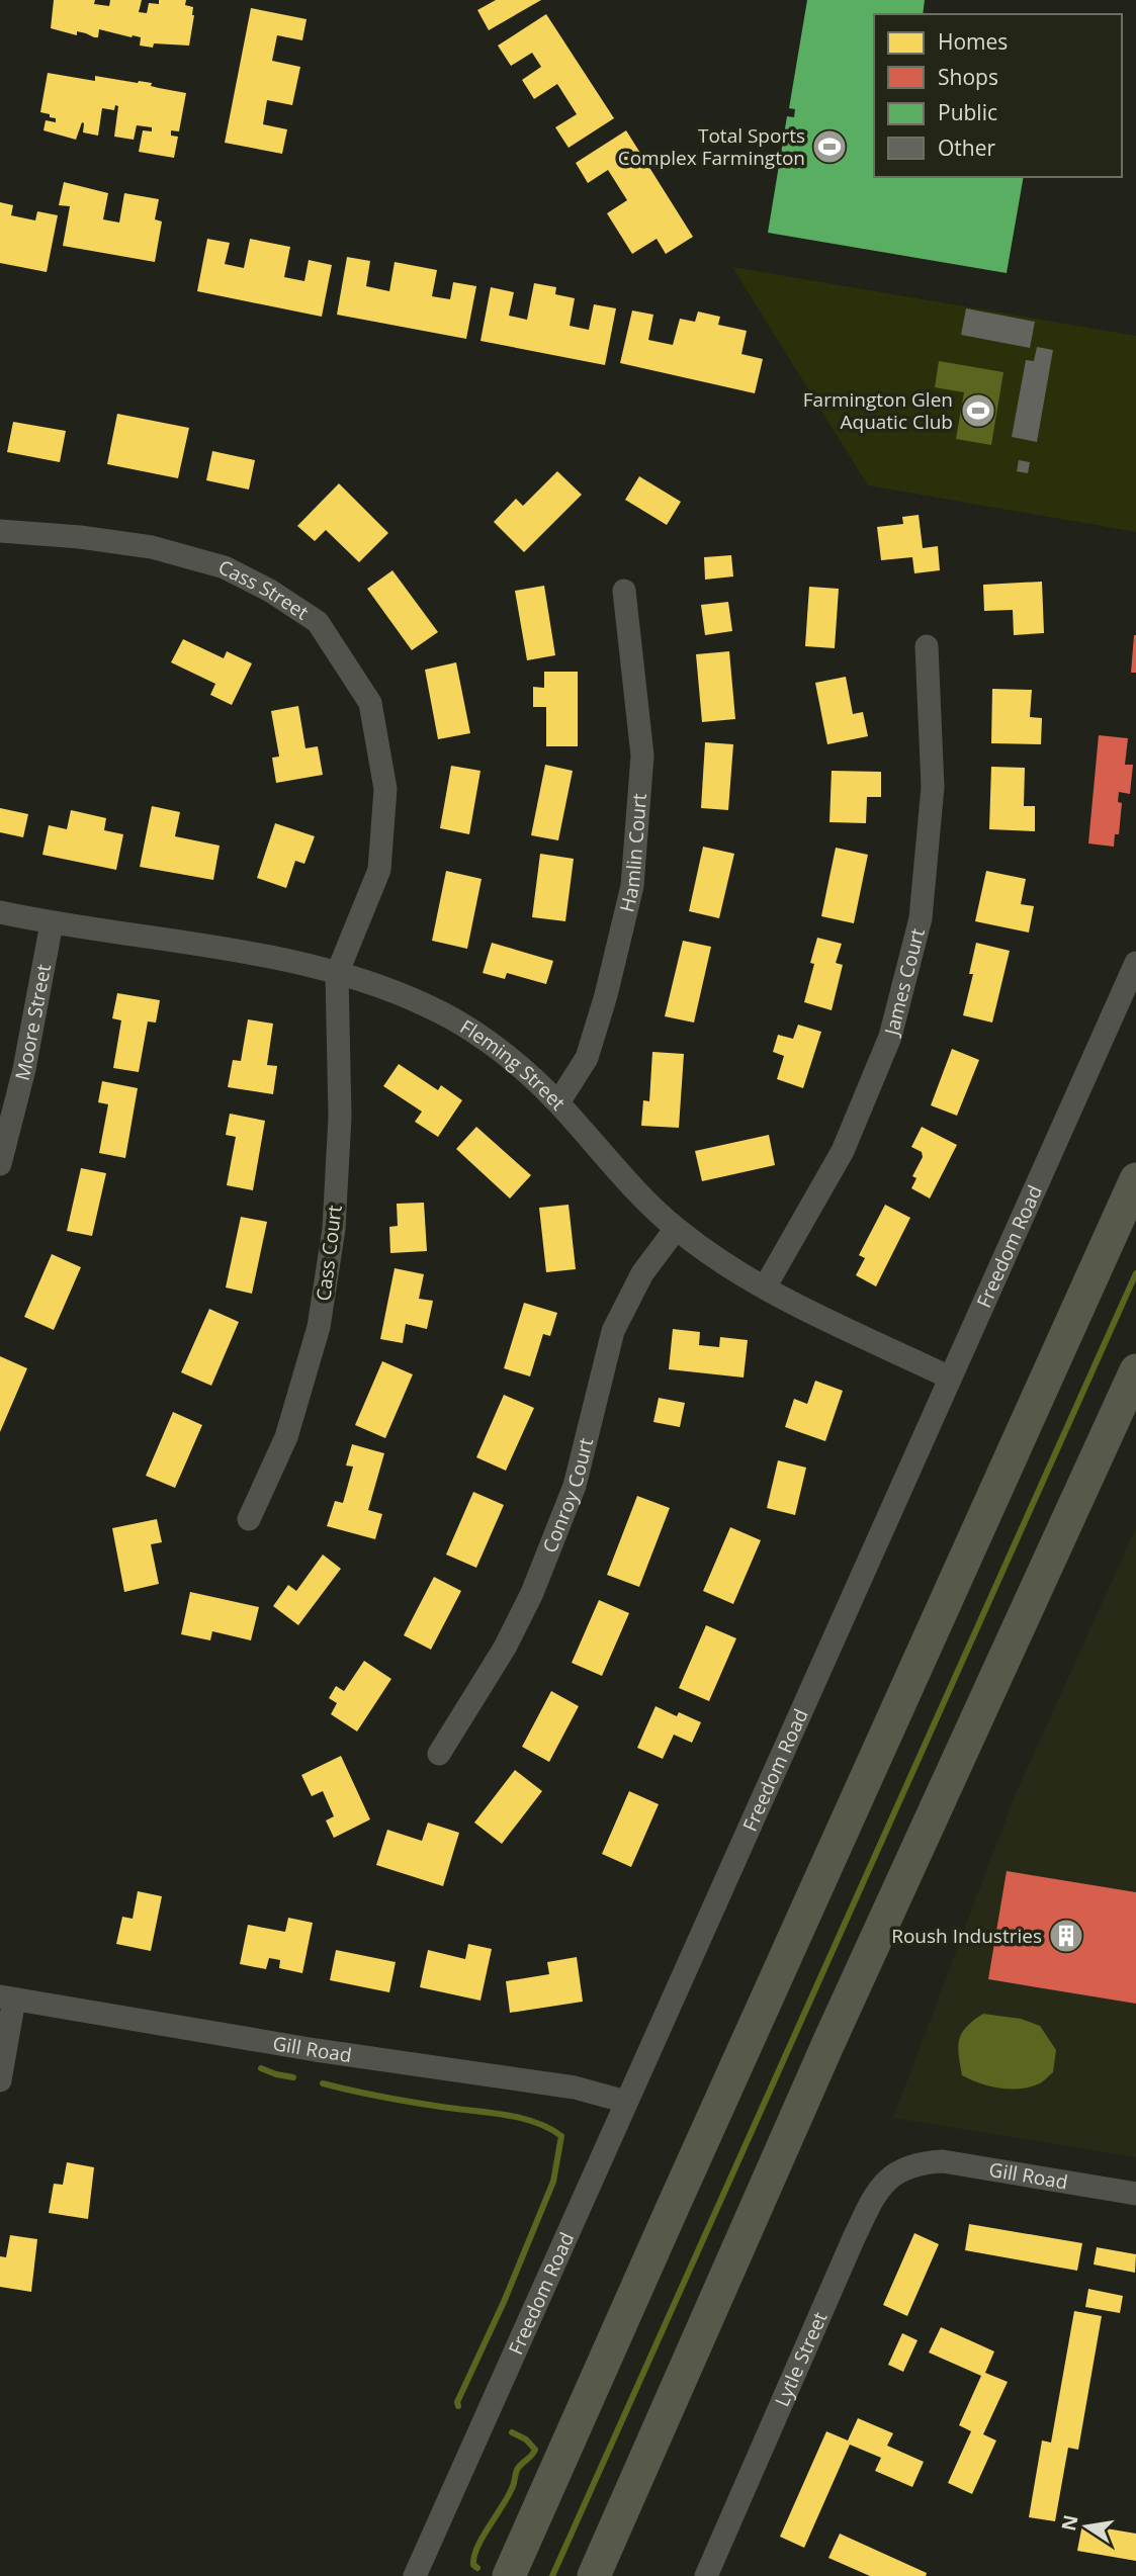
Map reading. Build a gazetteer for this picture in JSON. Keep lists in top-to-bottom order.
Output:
{
  "streets": {
    "street": [
      "Cass Street",
      "Hamlin Court",
      "James Court",
      "Moore Street",
      "Fleming Street",
      "Freedom Road",
      "Cass Court",
      "Conroy Court",
      "Gill Road",
      "Lytle Street"
    ]
  },
  "crossings": [
    ["Cass Street", "Fleming Street"],
    ["Cass Street", "Cass Court"],
    ["Hamlin Court", "Fleming Street"],
    ["James Court", "Fleming Street"],
    ["Moore Street", "Fleming Street"],
    ["Fleming Street", "Freedom Road"],
    ["Fleming Street", "Cass Court"],
    ["Fleming Street", "Conroy Court"],
    ["Freedom Road", "Gill Road"],
    ["Gill Road", "Lytle Street"]
  ],
  "places": {
    "sports": ["Total Sports Complex Farmington", "Farmington Glen Aquatic Club"],
    "building": ["Roush Industries"]
  },
  "legend": [
    "Homes",
    "Shops",
    "Public",
    "Other"
  ],
  "north": "left"
}
